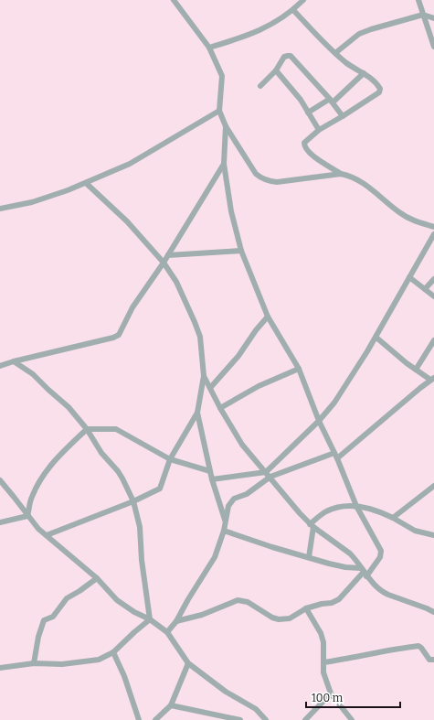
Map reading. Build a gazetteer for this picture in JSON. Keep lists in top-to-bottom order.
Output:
{
  "scale_bar": "100 m"
}
